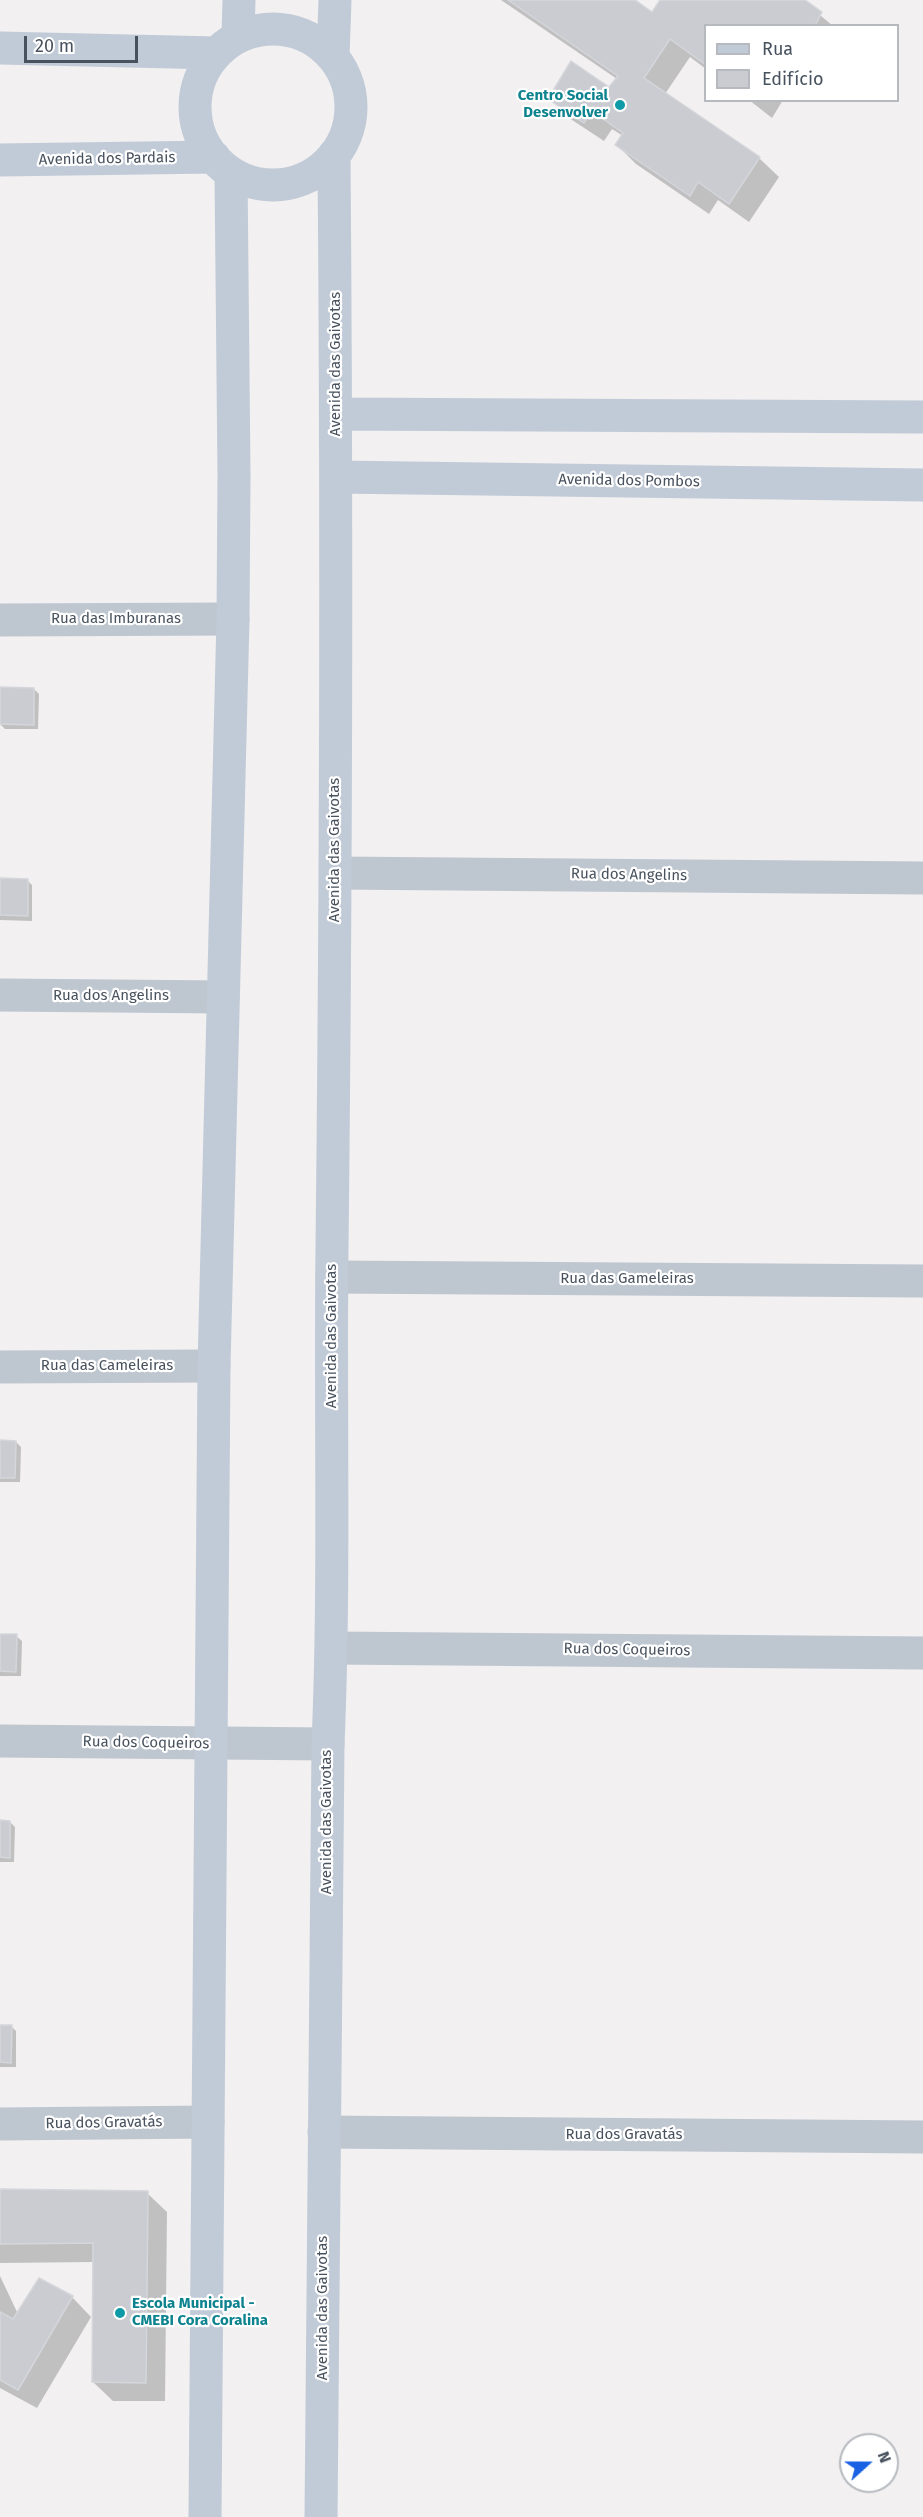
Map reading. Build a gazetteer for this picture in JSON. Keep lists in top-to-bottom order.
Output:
{
  "streets": {
    "street": [
      "Avenida dos Pardais",
      "Avenida das Gaivotas",
      "Avenida dos Pombos",
      "Rua das Imburanas",
      "Rua dos Angelins",
      "Rua das Gameleiras",
      "Rua das Cameleiras",
      "Rua dos Coqueiros",
      "Rua dos Gravatás"
    ]
  },
  "crossings": [
    ["Avenida dos Pardais", "Avenida das Gaivotas"],
    ["Avenida das Gaivotas", "Avenida dos Pombos"],
    ["Avenida das Gaivotas", "Rua dos Angelins"],
    ["Avenida das Gaivotas", "Rua das Gameleiras"],
    ["Avenida das Gaivotas", "Rua dos Coqueiros"],
    ["Avenida das Gaivotas", "Rua dos Gravatás"]
  ],
  "places": ["Centro Social Desenvolver", "Escola Municipal - CMEBI Cora Coralina"],
  "legend": ["Rua", "Edifício"],
  "scale_bar": "20 m",
  "north": "right"
}
